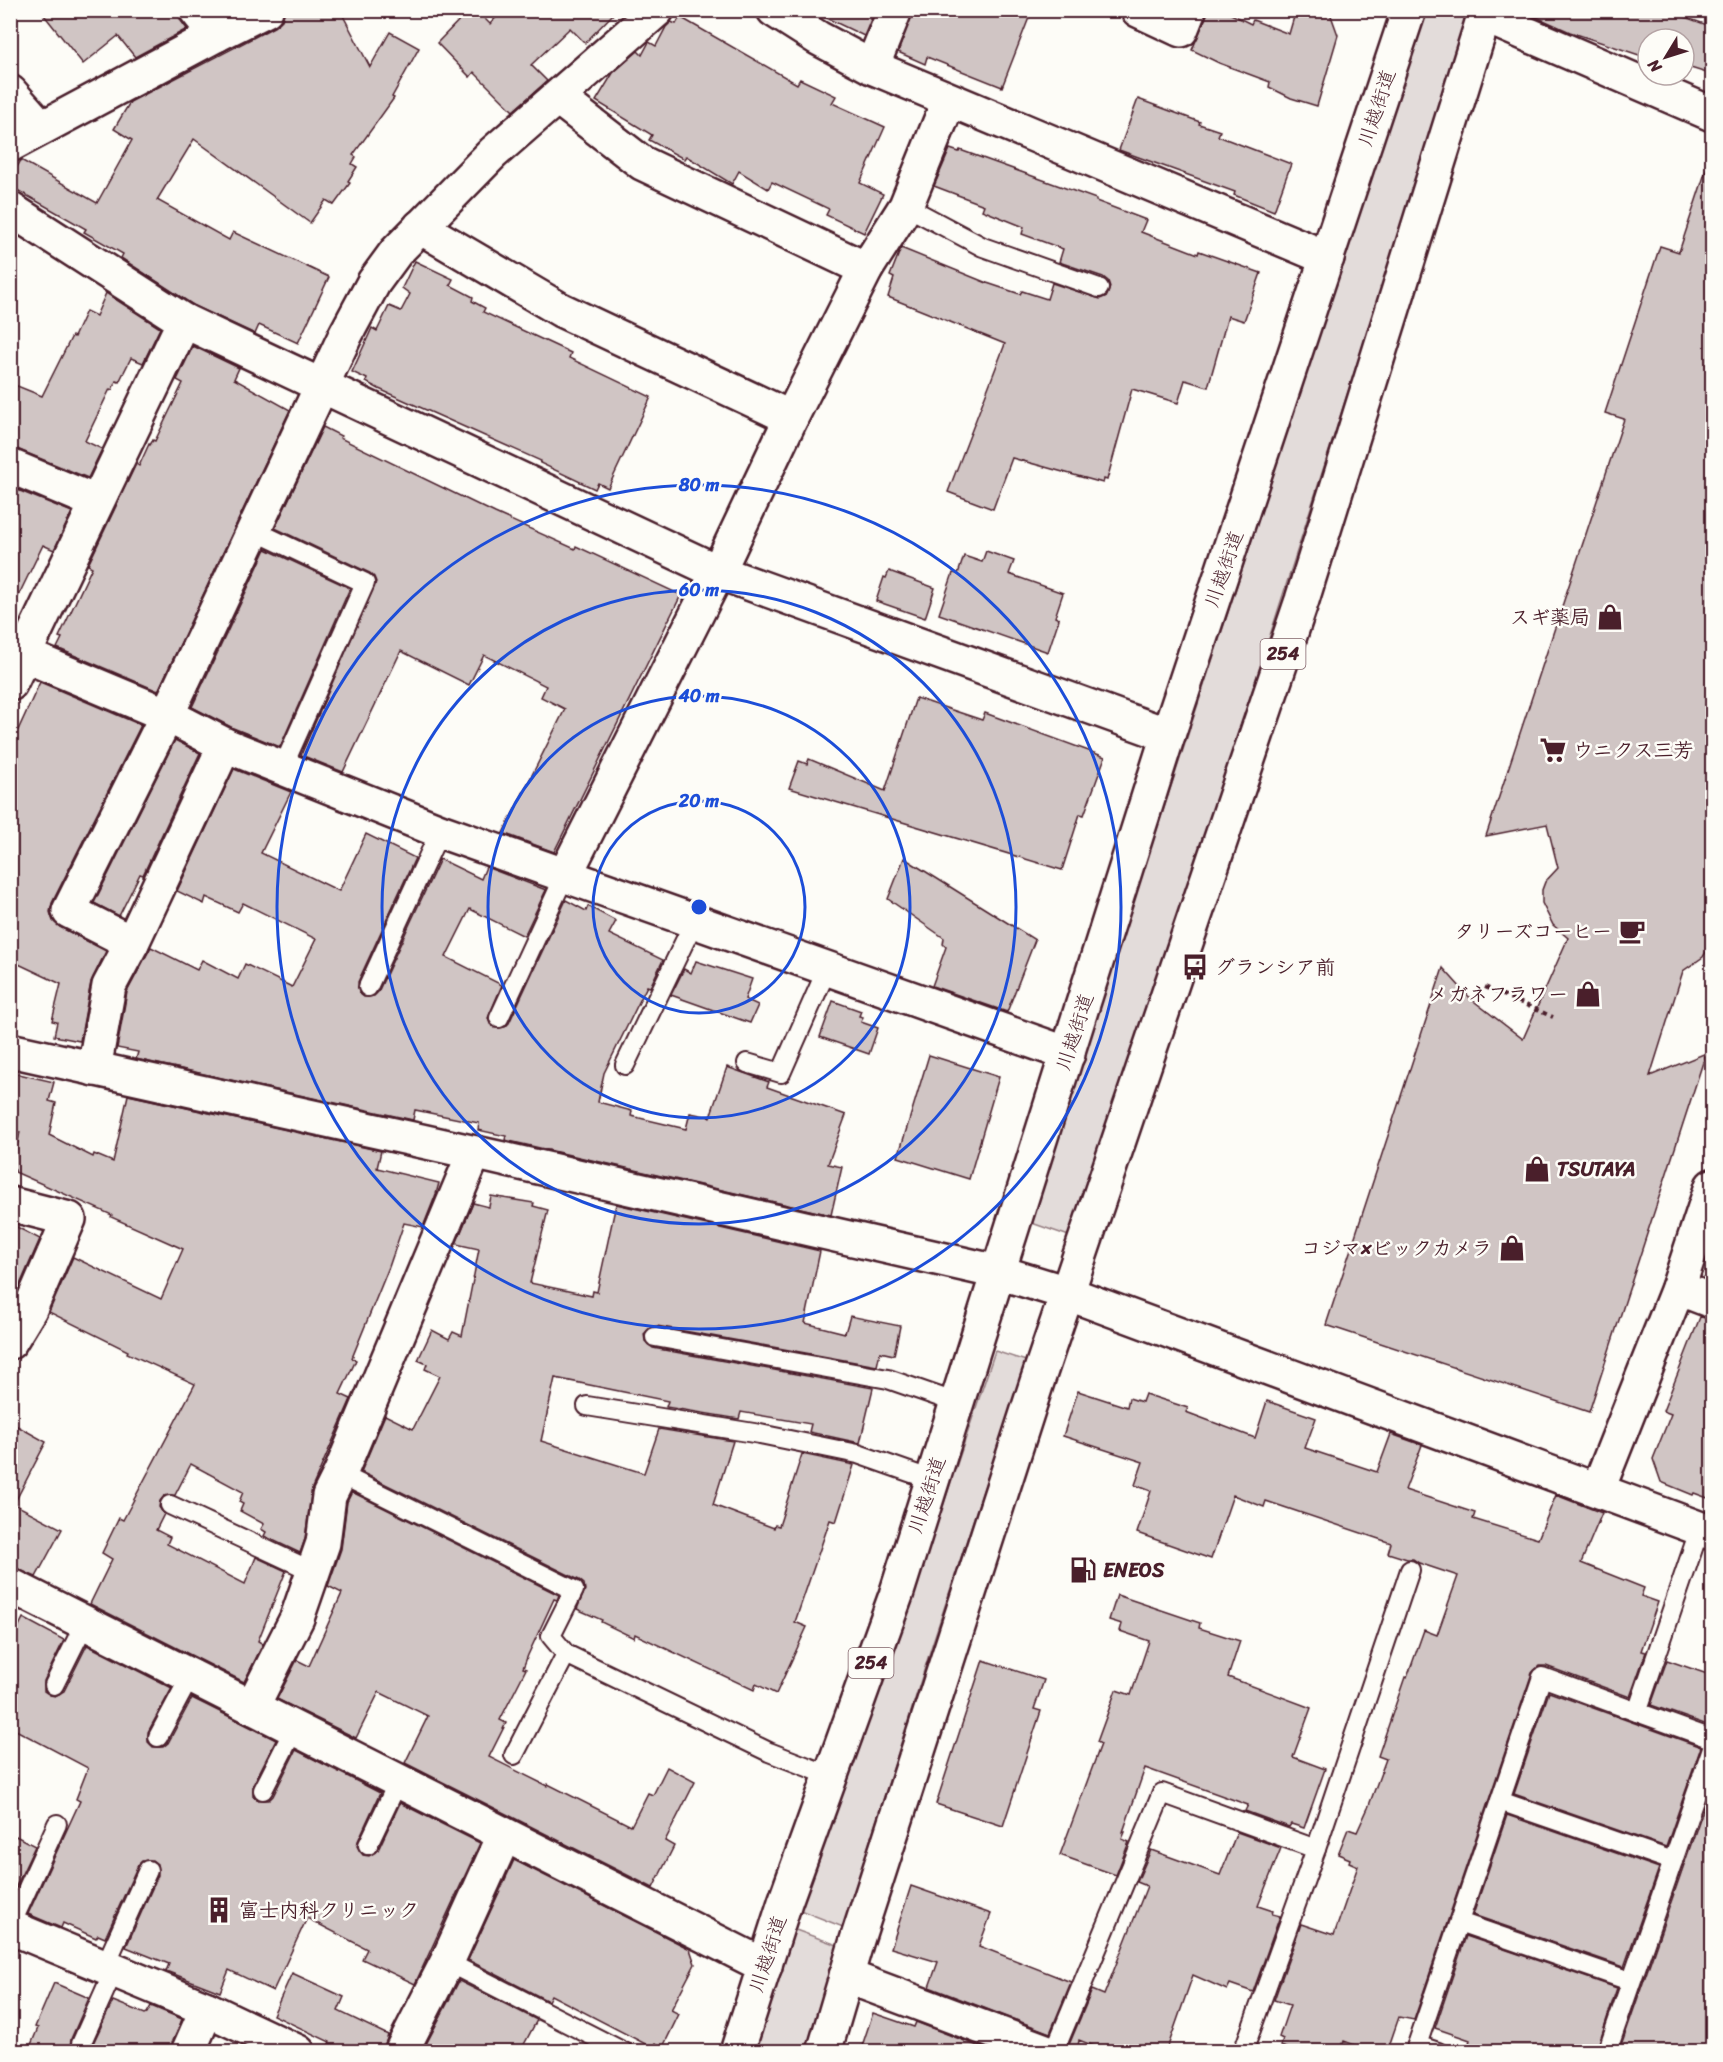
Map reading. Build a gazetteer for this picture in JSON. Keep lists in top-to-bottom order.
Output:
{
  "streets": {
    "main road": ["川越街道", "254"]
  },
  "places": {
    "shop": [
      "スギ薬局",
      "メガネフラワー",
      "TSUTAYA",
      "コジマ×ビックカメラ"
    ],
    "supermarket": ["ウニクス三芳"],
    "cafe": ["タリーズコーヒー"],
    "bus stop": ["グランシア前"],
    "fuel station": ["ENEOS"],
    "building": ["富士内科クリニック"]
  },
  "north": "bottom left",
  "rings": [
    "80 m",
    "60 m",
    "40 m",
    "20 m"
  ]
}
